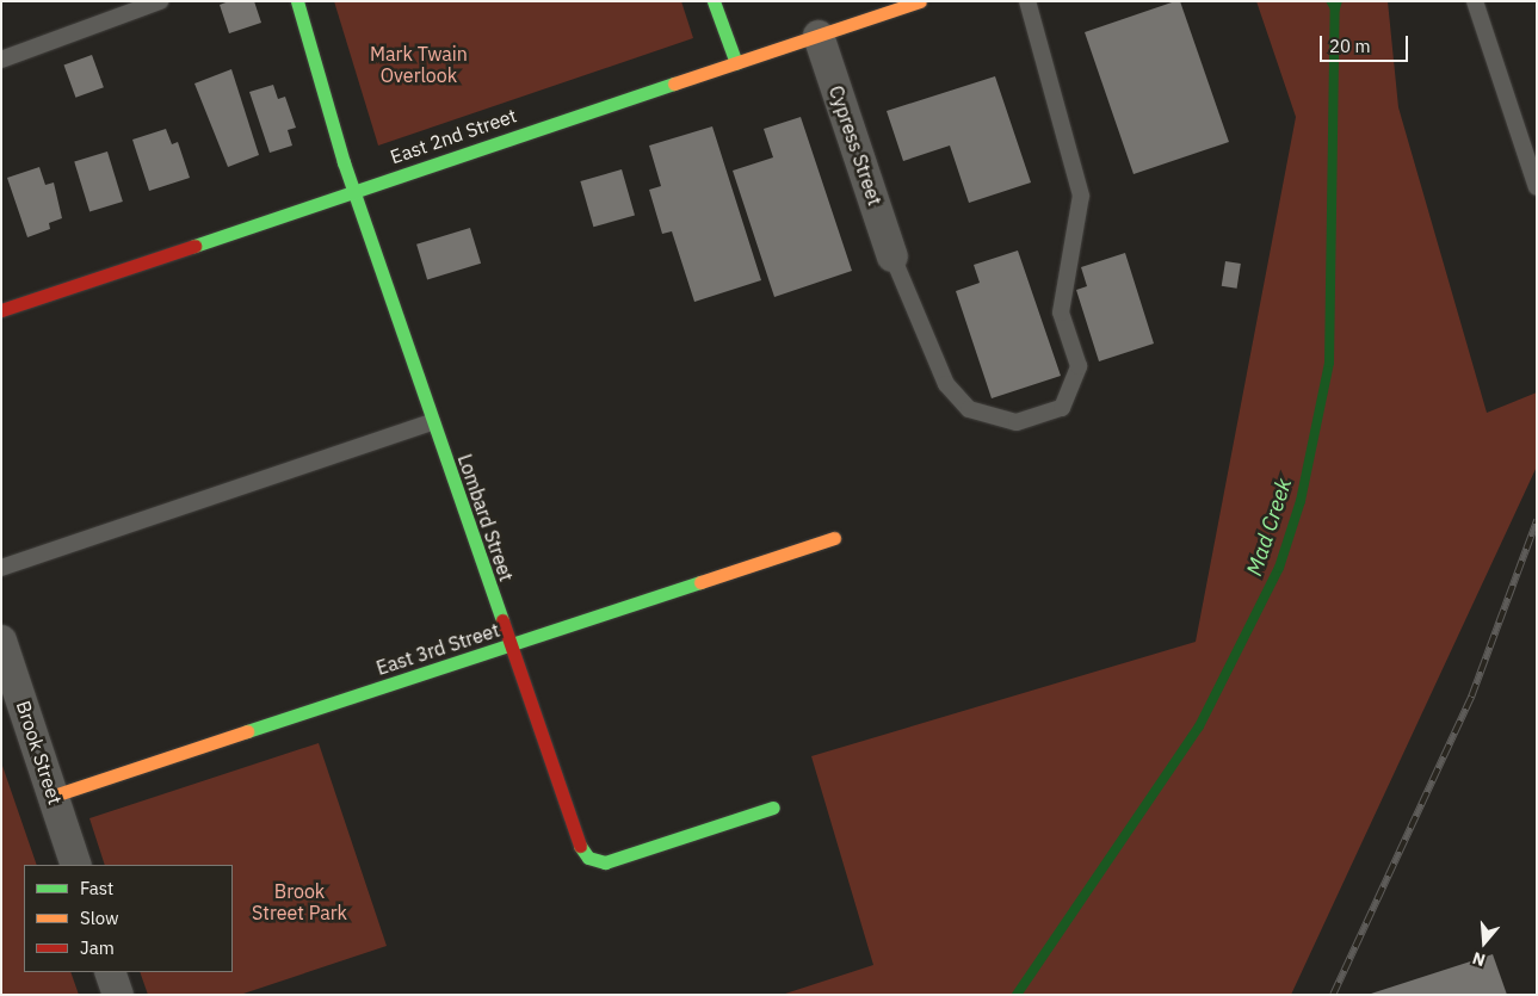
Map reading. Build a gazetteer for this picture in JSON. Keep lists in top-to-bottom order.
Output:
{
  "streets": {
    "street": [
      "East 2nd Street",
      "Cypress Street",
      "Lombard Street",
      "East 3rd Street",
      "Brook Street"
    ]
  },
  "crossings": [
    ["East 2nd Street", "Cypress Street"],
    ["East 2nd Street", "Lombard Street"],
    ["Lombard Street", "East 3rd Street"],
    ["East 3rd Street", "Brook Street"]
  ],
  "water": ["Mad Creek"],
  "parks": ["Mark Twain Overlook", "Brook Street Park"],
  "legend": ["Fast", "Slow", "Jam"],
  "scale_bar": "20 m",
  "north": "bottom"
}
